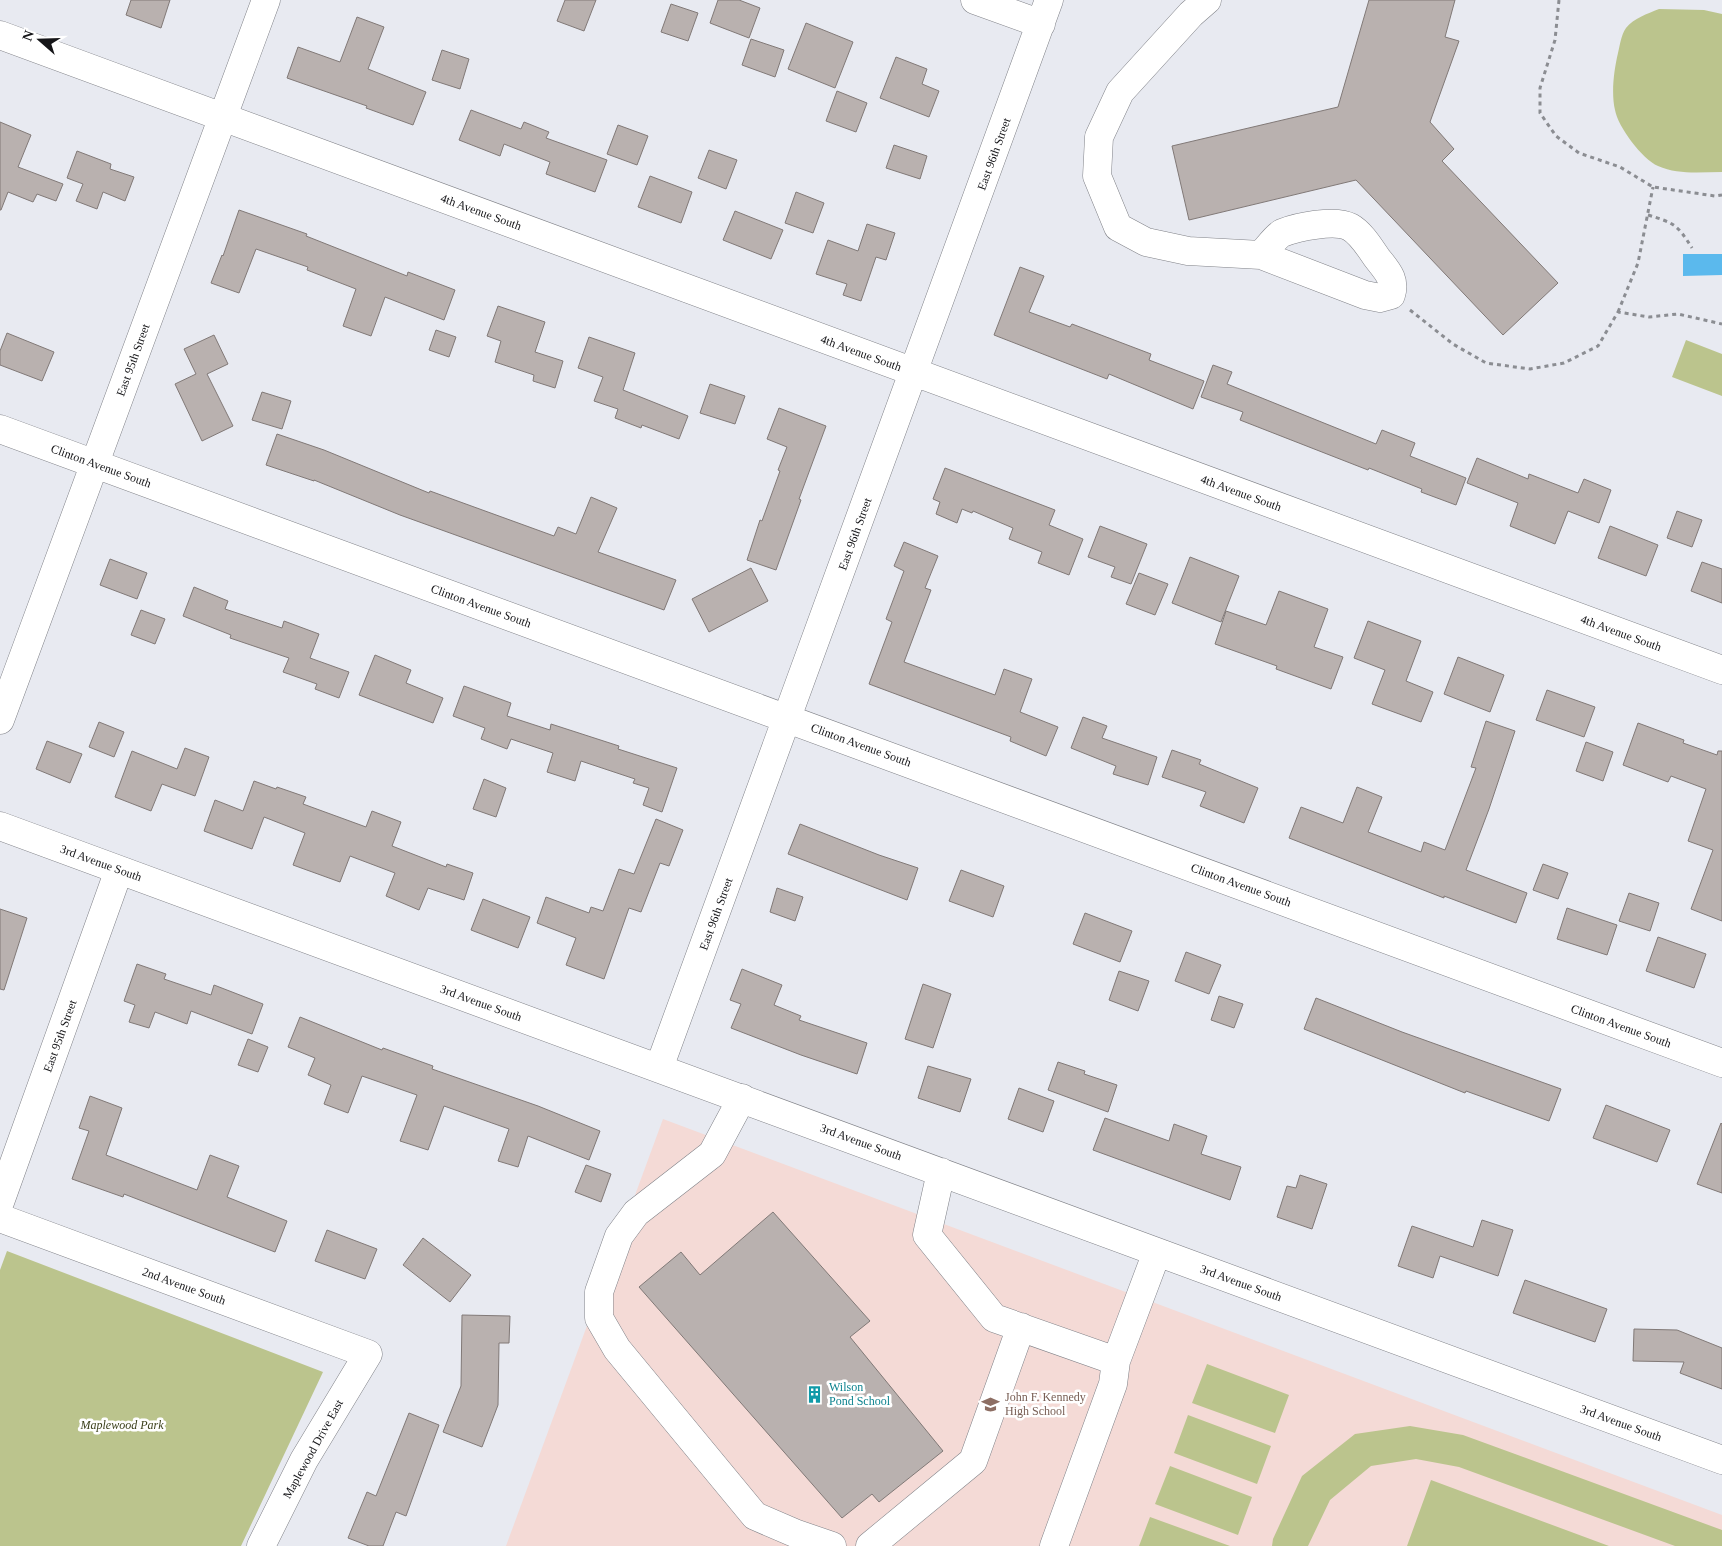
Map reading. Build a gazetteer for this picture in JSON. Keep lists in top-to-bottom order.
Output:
{
  "streets": {
    "street": [
      "East 96th Street",
      "4th Avenue South",
      "East 95th Street",
      "Clinton Avenue South",
      "3rd Avenue South",
      "2nd Avenue South",
      "Maplewood Drive East"
    ]
  },
  "crossings": [
    ["East 96th Street", "4th Avenue South"],
    ["East 96th Street", "Clinton Avenue South"],
    ["East 96th Street", "3rd Avenue South"],
    ["4th Avenue South", "East 95th Street"],
    ["East 95th Street", "Clinton Avenue South"],
    ["East 95th Street", "3rd Avenue South"],
    ["2nd Avenue South", "Maplewood Drive East"]
  ],
  "parks": ["Maplewood Park"],
  "places": {
    "building": ["Wilson Pond School"],
    "school or university": ["John F. Kennedy High School"]
  },
  "north": "left"
}
